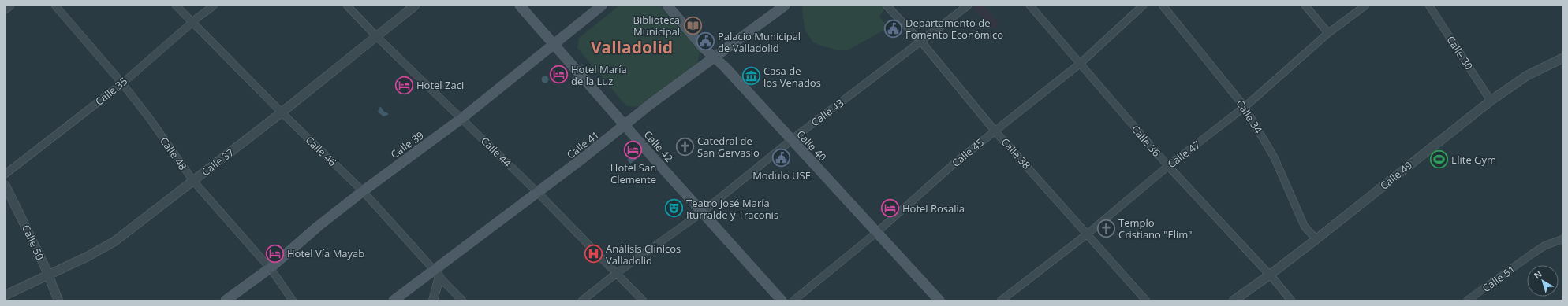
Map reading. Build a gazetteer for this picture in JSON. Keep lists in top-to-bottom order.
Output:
{
  "streets": {
    "main road": [
      "Calle 39",
      "Calle 41",
      "Calle 40",
      "Calle 42"
    ],
    "street": [
      "Calle 30",
      "Calle 35",
      "Calle 43",
      "Calle 34",
      "Calle 36",
      "Calle 46",
      "Calle 44",
      "Calle 45",
      "Calle 48",
      "Calle 38",
      "Calle 47",
      "Calle 37",
      "Calle 49",
      "Calle 50",
      "Calle 51"
    ]
  },
  "crossings": [
    ["Calle 30", "Calle 49"],
    ["Calle 35", "Calle 46"],
    ["Calle 35", "Calle 48"],
    ["Calle 43", "Calle 40"],
    ["Calle 43", "Calle 42"],
    ["Calle 43", "Calle 44"],
    ["Calle 43", "Calle 38"],
    ["Calle 34", "Calle 47"],
    ["Calle 34", "Calle 49"],
    ["Calle 36", "Calle 45"],
    ["Calle 36", "Calle 47"],
    ["Calle 36", "Calle 49"],
    ["Calle 39", "Calle 42"],
    ["Calle 39", "Calle 46"],
    ["Calle 39", "Calle 44"],
    ["Calle 39", "Calle 48"],
    ["Calle 41", "Calle 40"],
    ["Calle 41", "Calle 42"],
    ["Calle 41", "Calle 46"],
    ["Calle 41", "Calle 44"],
    ["Calle 40", "Calle 45"],
    ["Calle 46", "Calle 37"],
    ["Calle 44", "Calle 37"],
    ["Calle 45", "Calle 38"],
    ["Calle 48", "Calle 37"],
    ["Calle 38", "Calle 47"],
    ["Calle 37", "Calle 50"]
  ],
  "districts": ["Valladolid"],
  "places": {
    "library": ["Biblioteca Municipal"],
    "public building": ["Departamento de Fomento Económico", "Palacio Municipal de Valladolid", "Modulo USE"],
    "hotel": [
      "Hotel María de la Luz",
      "Hotel Zaci",
      "Hotel San Clemente",
      "Hotel Rosalia",
      "Hotel Vía Mayab"
    ],
    "museum": ["Casa de los Venados"],
    "church": ["Catedral de San Gervasio", "Templo Cristiano \"Elim\""],
    "sports": ["Elite Gym"],
    "theatre": ["Teatro José María Iturralde y Traconis"],
    "hospital": ["Análisis Clínicos Valladolid"]
  },
  "north": "top left"
}
